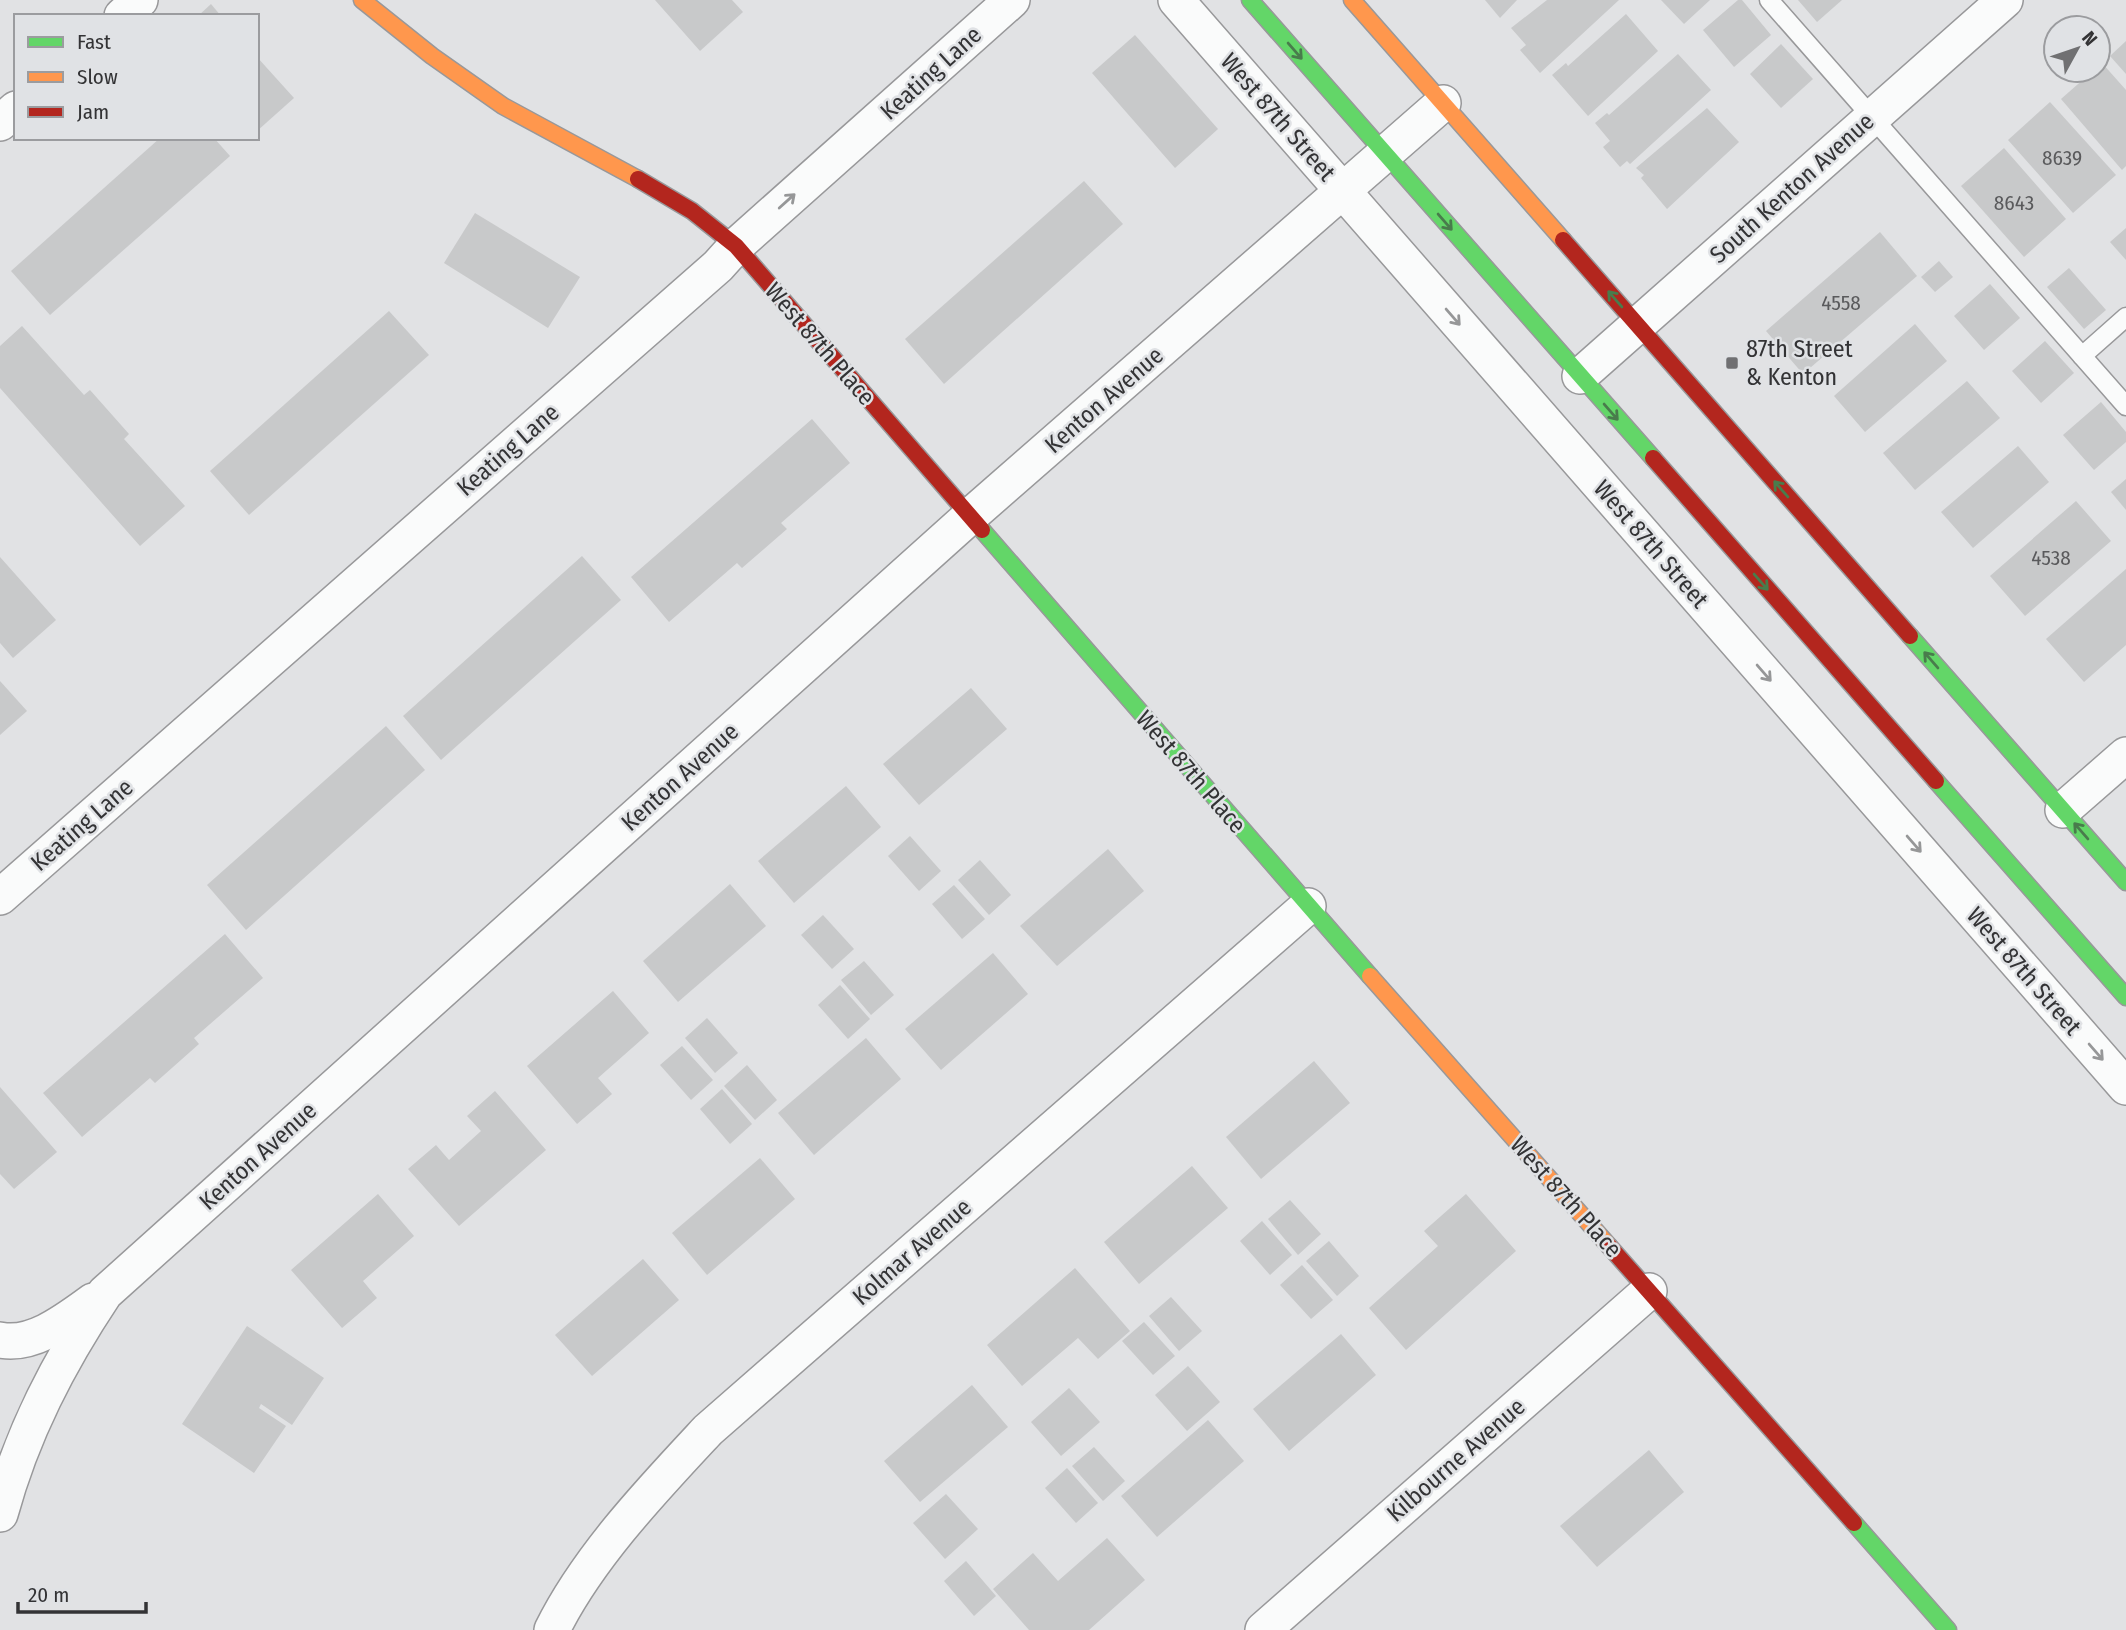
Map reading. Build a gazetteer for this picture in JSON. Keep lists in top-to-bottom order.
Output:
{
  "streets": {
    "main road": ["West 87th Place"],
    "street": [
      "Keating Lane",
      "West 87th Street",
      "South Kenton Avenue",
      "Kenton Avenue",
      "Kolmar Avenue",
      "Kilbourne Avenue"
    ]
  },
  "crossings": [
    ["Keating Lane", "West 87th Place"],
    ["West 87th Street", "Kenton Avenue"],
    ["West 87th Place", "Kenton Avenue"],
    ["West 87th Place", "Kolmar Avenue"],
    ["West 87th Place", "Kilbourne Avenue"]
  ],
  "one_way": ["West 87th Street"],
  "places": {
    "transit": ["87th Street & Kenton"]
  },
  "house_numbers": [
    "8639",
    "8643",
    "4558",
    "4538"
  ],
  "legend": ["Fast", "Slow", "Jam"],
  "scale_bar": "20 m",
  "north": "top right"
}
